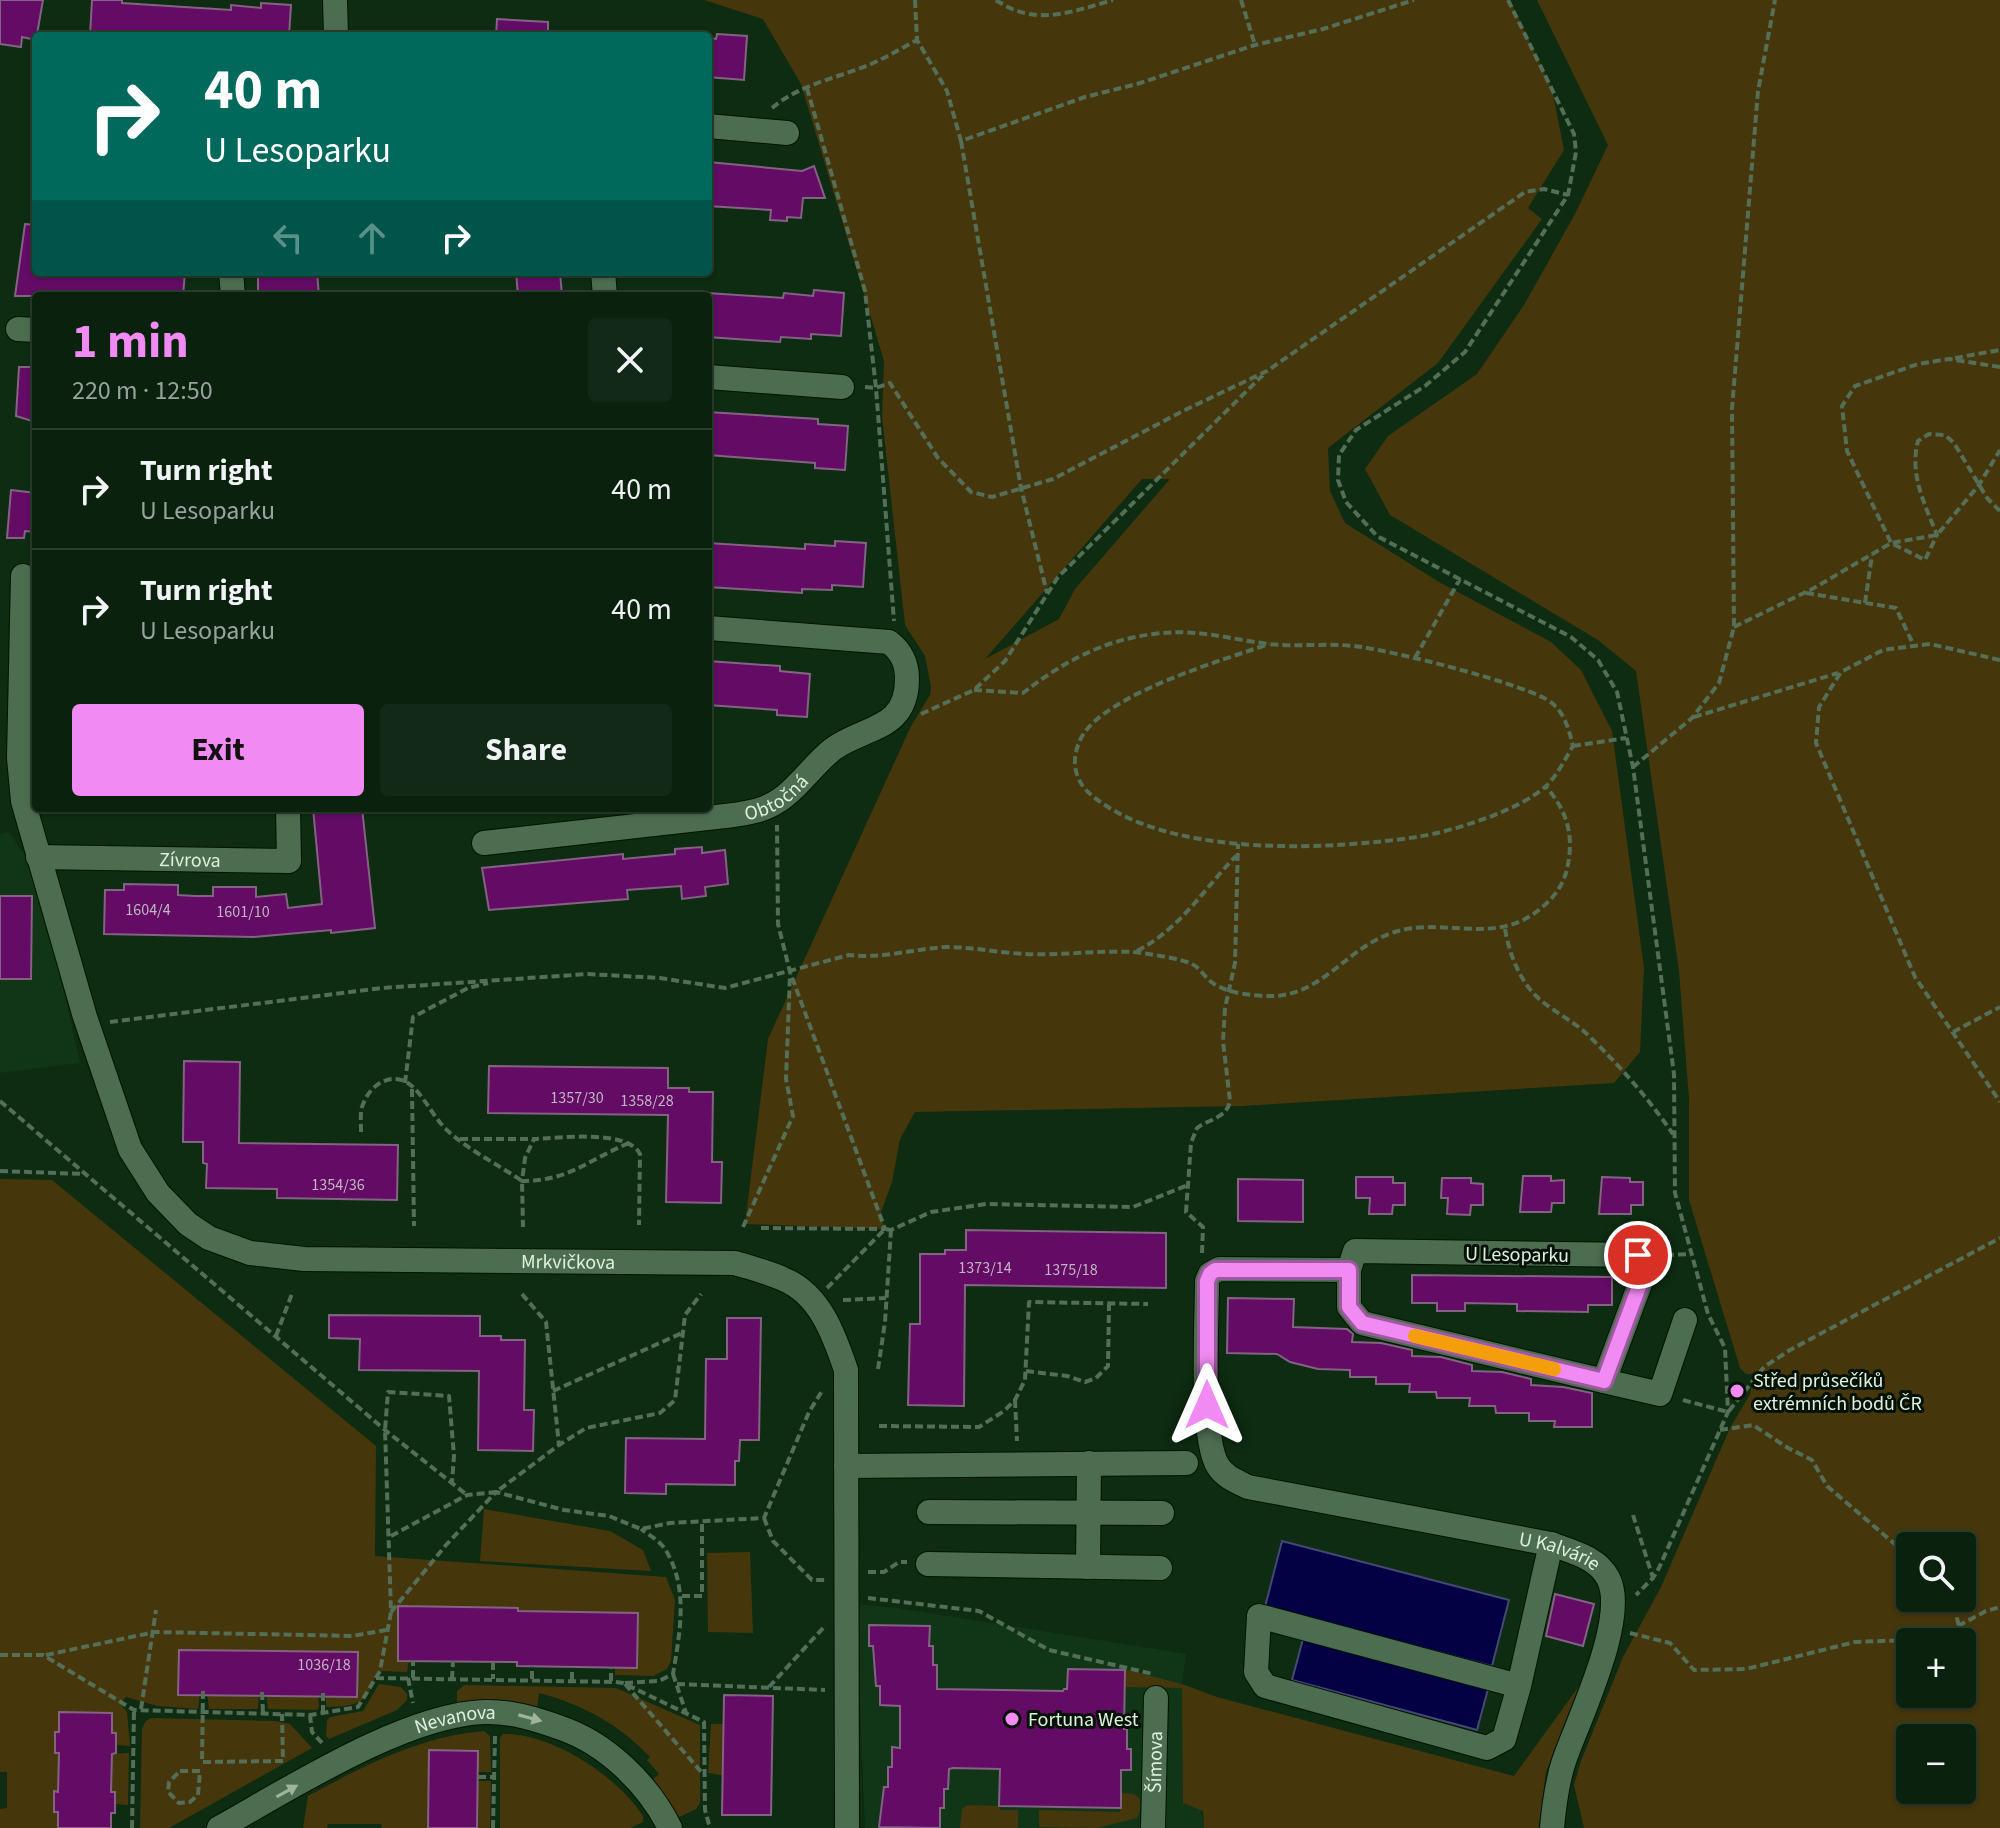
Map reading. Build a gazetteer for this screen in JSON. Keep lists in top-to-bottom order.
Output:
{
  "streets": {
    "street": [
      "Obtočná",
      "Zívrova",
      "U Lesoparku",
      "Mrkvičkova",
      "U Kalvárie",
      "Nevanova",
      "Šímova"
    ]
  },
  "crossings": [
    ["Zívrova", "Mrkvičkova"],
    ["U Lesoparku", "U Kalvárie"]
  ],
  "one_way": ["Nevanova"],
  "places": ["Střed průsečíků extrémních bodů ČR", "Fortuna West"],
  "house_numbers": [
    "1604/4",
    "1601/10",
    "1357/30",
    "1358/28",
    "1354/36",
    "1373/14",
    "1375/18",
    "1036/18"
  ],
  "page": {
    "turn": ["40 m", "U Lesoparku"],
    "heading": ["1 min", "220 m · 12:50"],
    "list": [
      {
        "name": "Turn right",
        "note": "U Lesoparku",
        "value": "40 m"
      },
      {
        "name": "Turn right",
        "note": "U Lesoparku",
        "value": "40 m"
      }
    ],
    "buttons": ["Exit", "Share"],
    "map_buttons": ["+", "−"]
  }
}
